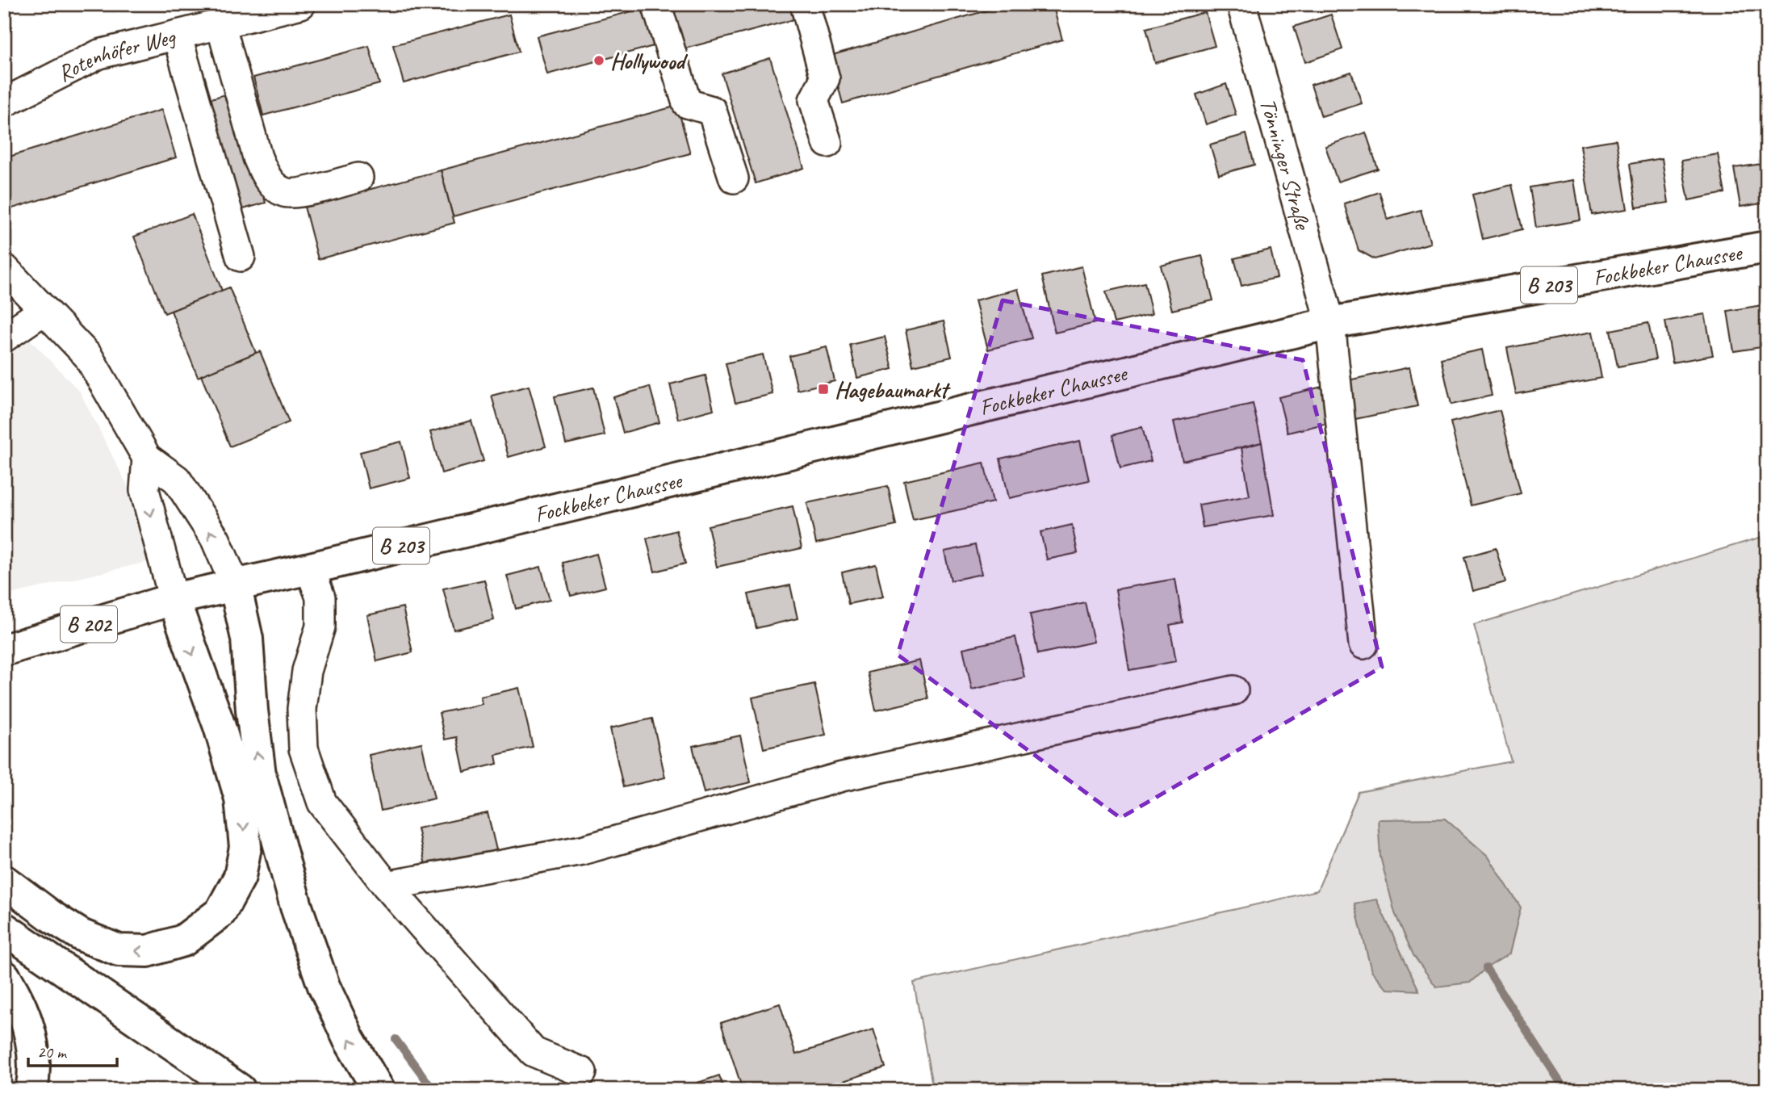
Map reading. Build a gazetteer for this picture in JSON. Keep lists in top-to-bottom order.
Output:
{
  "streets": {
    "main road": ["Fockbeker Chaussee", "B 203", "B 202"],
    "street": ["Rotenhöfer Weg", "Tönninger Straße"]
  },
  "crossings": [
    ["Tönninger Straße", "Fockbeker Chaussee"]
  ],
  "places": {
    "other": ["Hollywood"],
    "transit": ["Hagebaumarkt"]
  },
  "scale_bar": "20 m"
}
